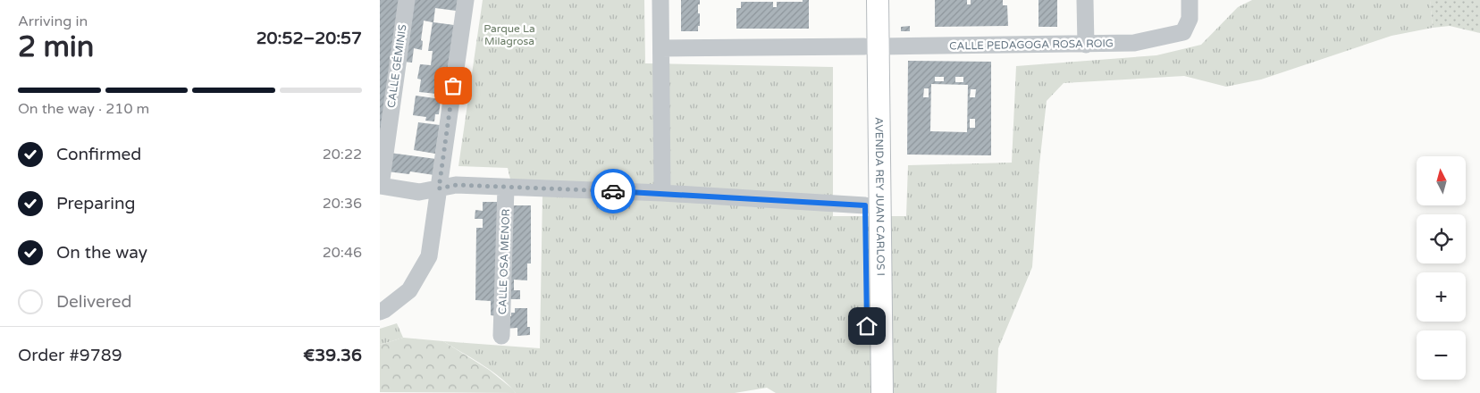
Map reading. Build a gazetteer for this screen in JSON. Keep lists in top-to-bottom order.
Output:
{
  "streets": {
    "main road": ["AVENIDA REY JUAN CARLOS I"],
    "street": ["CALLE PEDAGOGA ROSA ROIG", "CALLE GÉMINIS", "CALLE OSA MENOR"]
  },
  "crossings": [
    ["CALLE PEDAGOGA ROSA ROIG", "AVENIDA REY JUAN CARLOS I"]
  ],
  "parks": ["Parque La Milagrosa"],
  "north": "top",
  "page": {
    "heading": ["2 min", "Arriving in", "20:52–20:57"],
    "panel": ["Order #9789", "€39.36"],
    "bar": "On the way · 210 m",
    "list": [
      ["Confirmed", "20:22"],
      ["Preparing", "20:36"],
      ["On the way", "20:46"],
      "Delivered"
    ],
    "map_buttons": ["+", "−"]
  }
}
